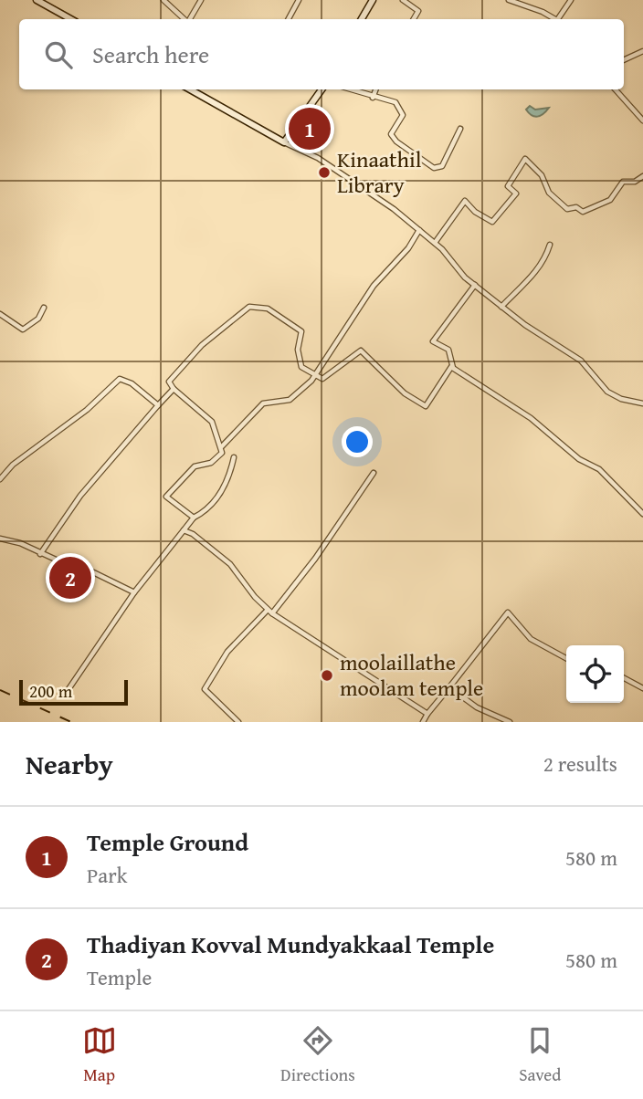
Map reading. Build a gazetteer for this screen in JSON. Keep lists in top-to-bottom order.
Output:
{
  "places": ["Kinaathil Library", "moolaillathe moolam temple"],
  "scale_bar": "200 m",
  "page": {
    "search": "Search here",
    "pins": ["1", "2"],
    "scale": "200 m",
    "heading": ["Nearby", "2 results"],
    "list": [
      {
        "mark": "1",
        "name": "Temple Ground",
        "note": "Park",
        "value": "580 m"
      },
      {
        "mark": "2",
        "name": "Thadiyan Kovval Mundyakkaal Temple",
        "note": "Temple",
        "value": "580 m"
      }
    ],
    "nav": ["Map", "Directions", "Saved"]
  }
}
